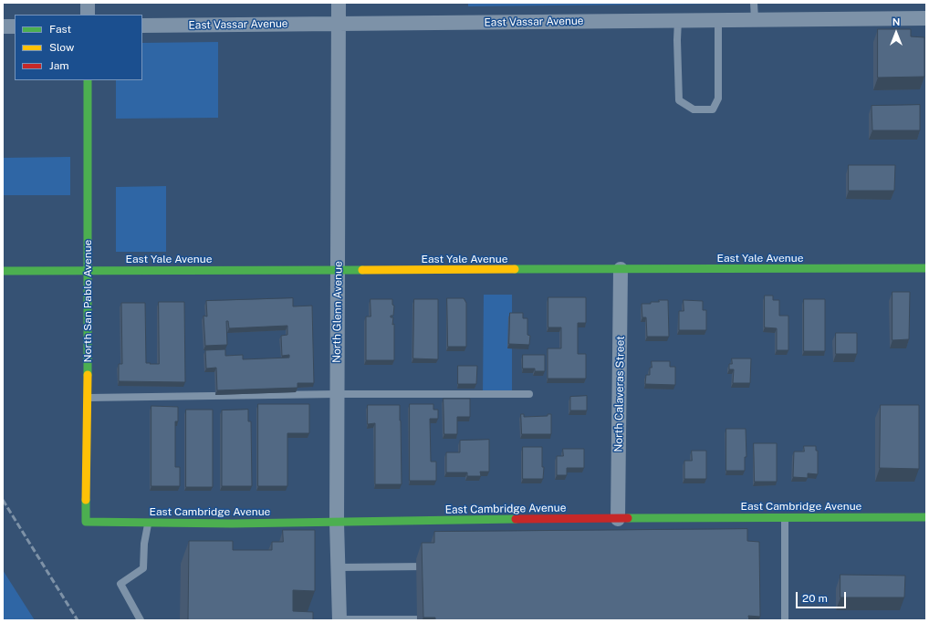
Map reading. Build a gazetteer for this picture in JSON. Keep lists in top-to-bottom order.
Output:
{
  "streets": {
    "street": [
      "East Vassar Avenue",
      "East Yale Avenue",
      "North San Pablo Avenue",
      "North Glenn Avenue",
      "North Calaveras Street",
      "East Cambridge Avenue"
    ]
  },
  "crossings": [
    ["East Vassar Avenue", "North Glenn Avenue"],
    ["East Yale Avenue", "North San Pablo Avenue"],
    ["East Yale Avenue", "North Glenn Avenue"],
    ["East Yale Avenue", "North Calaveras Street"],
    ["North San Pablo Avenue", "East Cambridge Avenue"],
    ["North Glenn Avenue", "East Cambridge Avenue"],
    ["North Calaveras Street", "East Cambridge Avenue"]
  ],
  "legend": ["Fast", "Slow", "Jam"],
  "scale_bar": "20 m",
  "north": "top"
}
